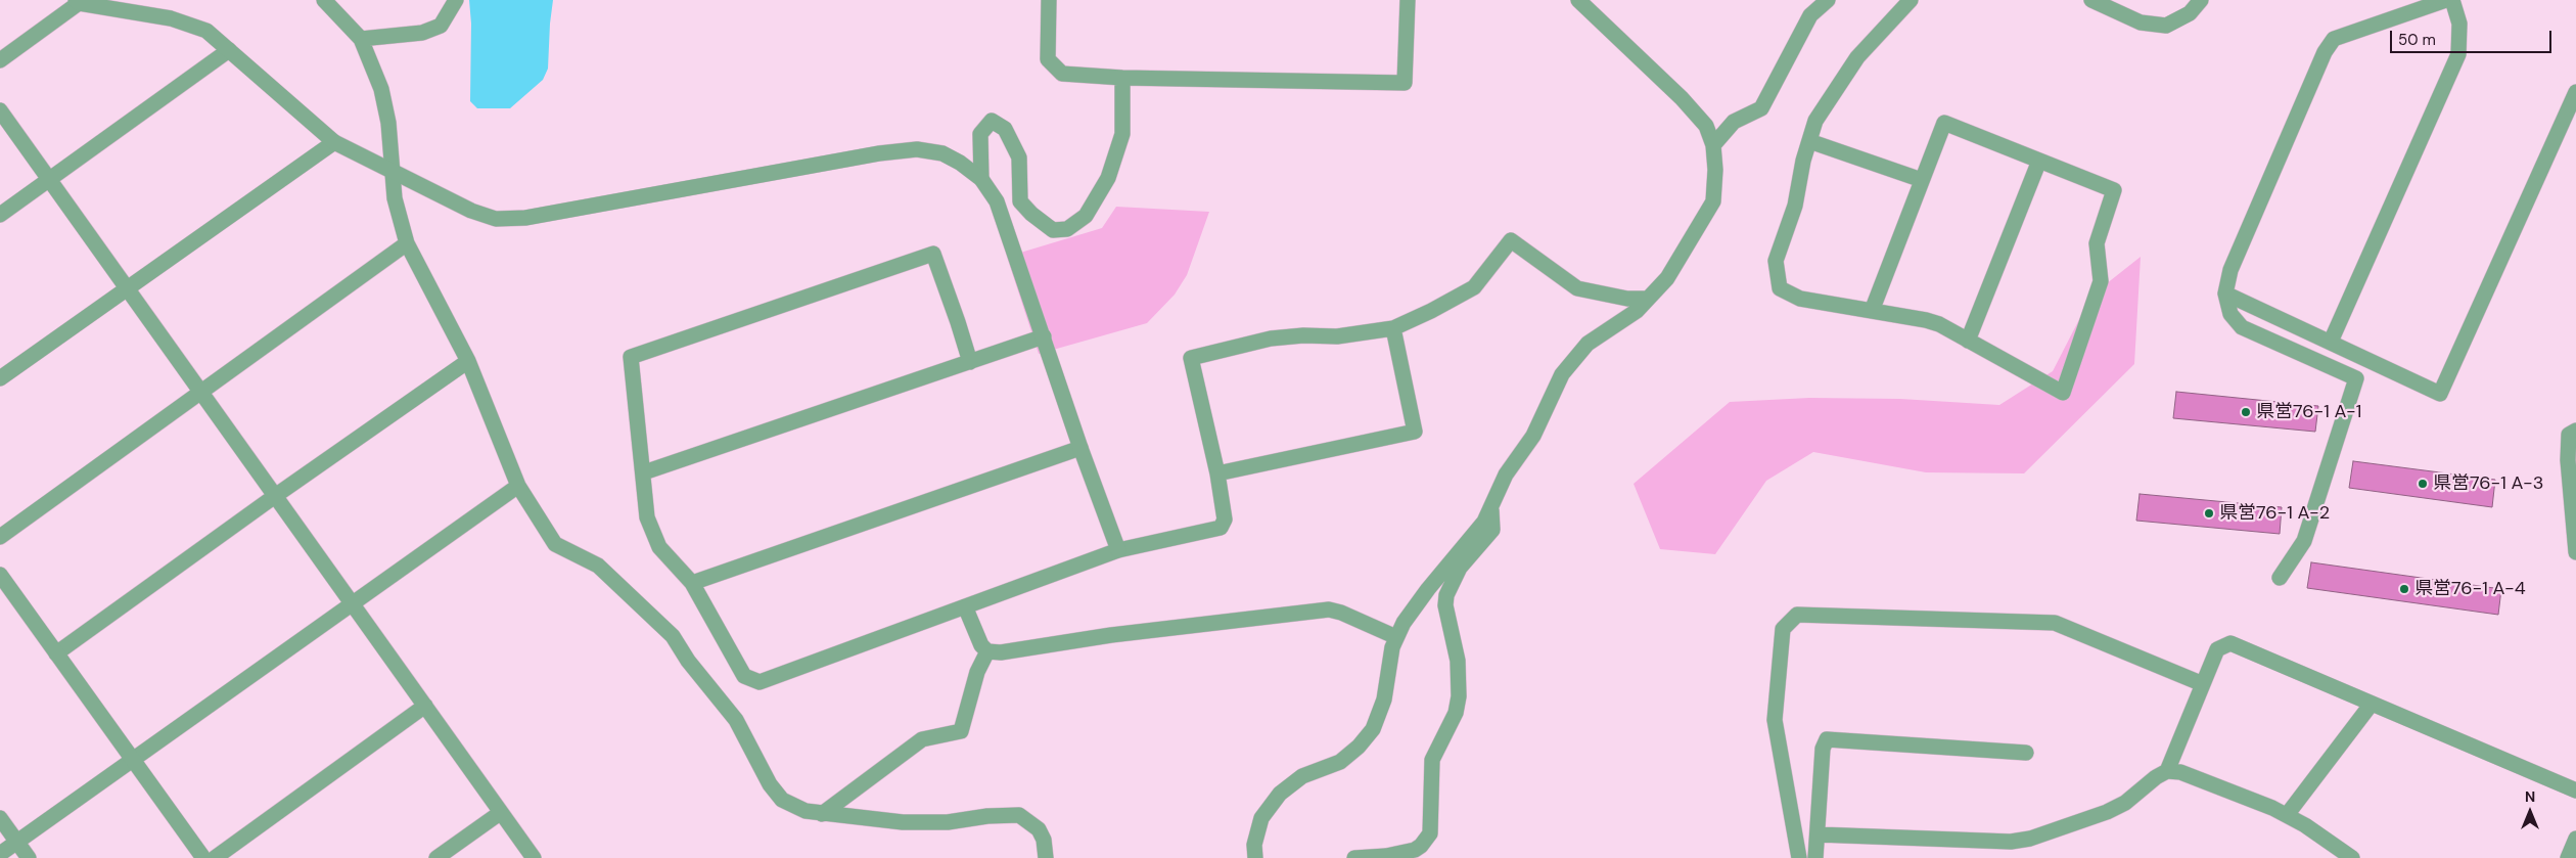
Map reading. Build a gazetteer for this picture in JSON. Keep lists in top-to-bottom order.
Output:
{
  "places": [
    "県営76-1 A-1",
    "県営76-1 A-3",
    "県営76-1 A-2",
    "県営76-1 A-4"
  ],
  "scale_bar": "50 m",
  "north": "top"
}
